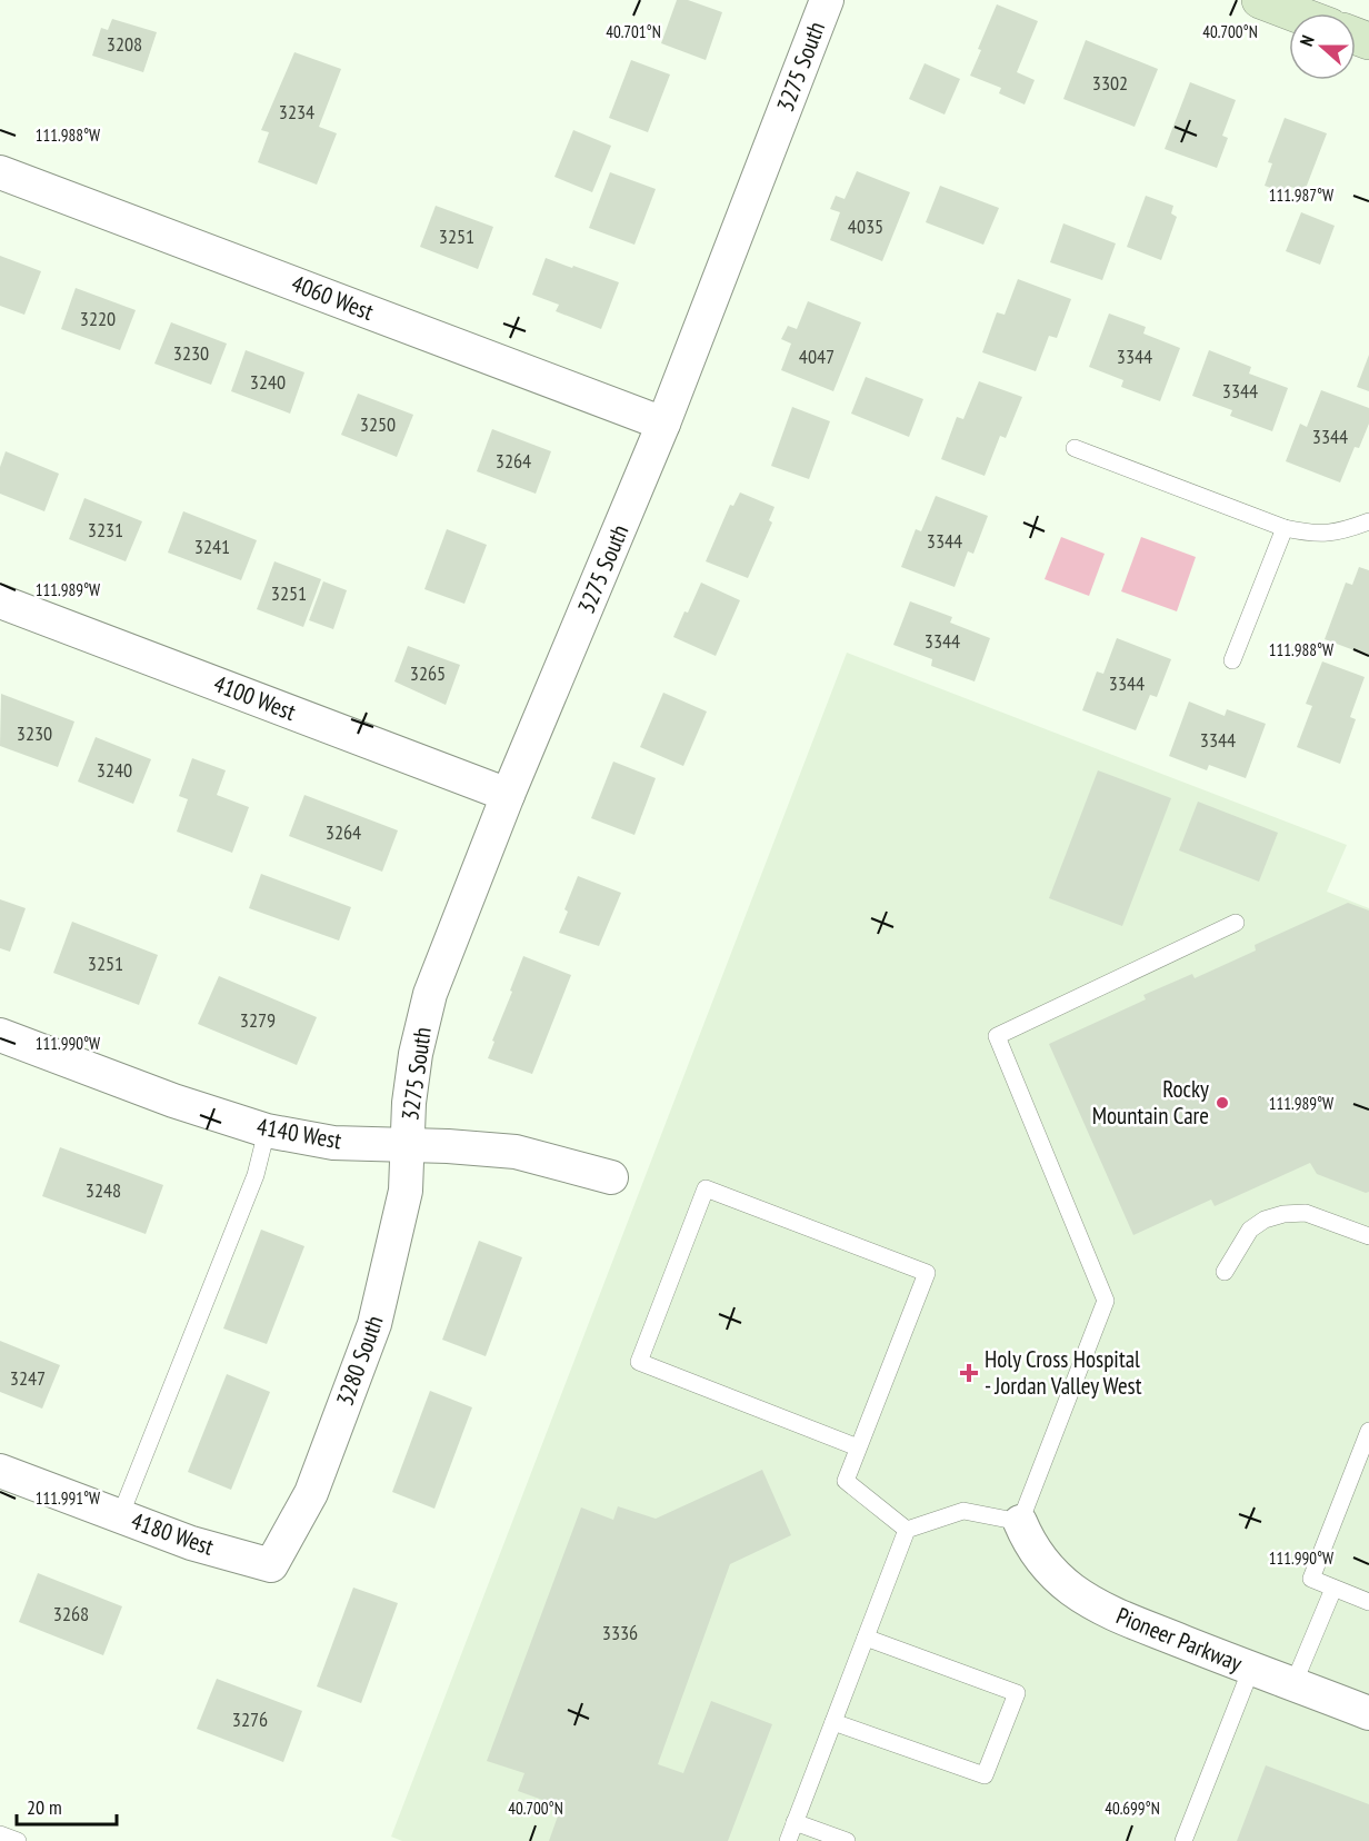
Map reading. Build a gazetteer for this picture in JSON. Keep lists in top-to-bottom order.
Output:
{
  "streets": {
    "street": [
      "3275 South",
      "4060 West",
      "4100 West",
      "4140 West",
      "3280 South",
      "4180 West",
      "Pioneer Parkway"
    ]
  },
  "crossings": [
    ["3275 South", "4060 West"],
    ["3275 South", "4100 West"],
    ["3275 South", "4140 West"],
    ["3275 South", "3280 South"],
    ["4140 West", "3280 South"],
    ["3280 South", "4180 West"]
  ],
  "places": {
    "other": ["Rocky Mountain Care"],
    "health": ["Holy Cross Hospital - Jordan Valley West"]
  },
  "house_numbers": [
    "3208",
    "3302",
    "3234",
    "4035",
    "3251",
    "3220",
    "3230",
    "4047",
    "3344",
    "3240",
    "3344",
    "3250",
    "3344",
    "3264",
    "3231",
    "3344",
    "3241",
    "3251",
    "3344",
    "3265",
    "3344",
    "3230",
    "3344",
    "3240",
    "3264",
    "3251",
    "3279",
    "3248",
    "3247",
    "3268",
    "3336",
    "3276"
  ],
  "scale_bar": "20 m",
  "north": "left",
  "coordinates": [
    "40.700°N",
    "40.701°N",
    "111.988°W",
    "111.987°W",
    "111.989°W",
    "111.990°W",
    "111.991°W",
    "40.699°N"
  ]
}
